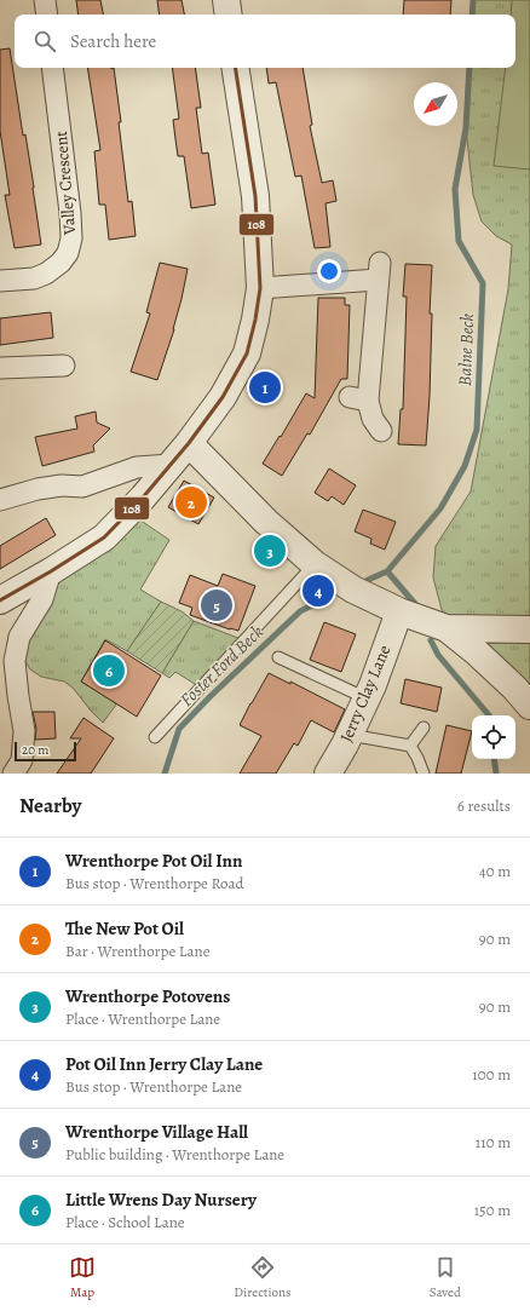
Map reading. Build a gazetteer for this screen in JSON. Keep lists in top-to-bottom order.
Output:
{
  "streets": {
    "street": ["Valley Crescent", "Jerry Clay Lane"]
  },
  "water": ["Balne Beck", "Foster Ford Beck"],
  "lines": ["transit line 108"],
  "scale_bar": "20 m",
  "north": "bottom left",
  "page": {
    "search": "Search here",
    "pins": [
      "1",
      "2",
      "3",
      "4",
      "5",
      "6"
    ],
    "scale": "20 m",
    "heading": ["Nearby", "6 results"],
    "list": [
      {
        "mark": "1",
        "name": "Wrenthorpe Pot Oil Inn",
        "note": "Bus stop · Wrenthorpe Road",
        "value": "40 m"
      },
      {
        "mark": "2",
        "name": "The New Pot Oil",
        "note": "Bar · Wrenthorpe Lane",
        "value": "90 m"
      },
      {
        "mark": "3",
        "name": "Wrenthorpe Potovens",
        "note": "Place · Wrenthorpe Lane",
        "value": "90 m"
      },
      {
        "mark": "4",
        "name": "Pot Oil Inn Jerry Clay Lane",
        "note": "Bus stop · Wrenthorpe Lane",
        "value": "100 m"
      },
      {
        "mark": "5",
        "name": "Wrenthorpe Village Hall",
        "note": "Public building · Wrenthorpe Lane",
        "value": "110 m"
      },
      {
        "mark": "6",
        "name": "Little Wrens Day Nursery",
        "note": "Place · School Lane",
        "value": "150 m"
      }
    ],
    "nav": ["Map", "Directions", "Saved"]
  }
}
